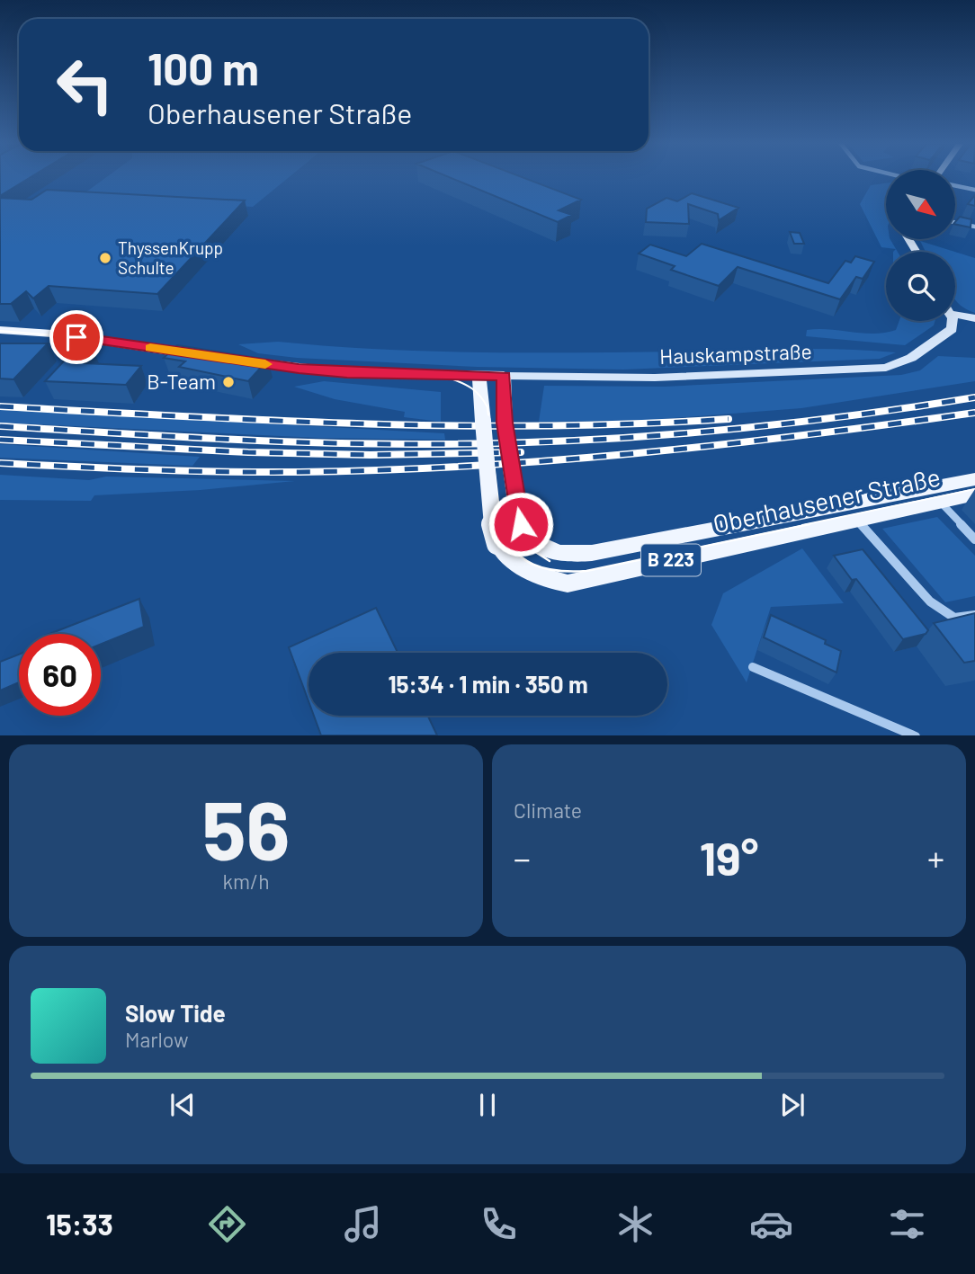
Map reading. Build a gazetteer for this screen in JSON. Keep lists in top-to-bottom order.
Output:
{
  "streets": {
    "main road": ["Hauskampstraße", "Oberhausener Straße", "B 223"]
  },
  "crossings": [
    ["Hauskampstraße", "Oberhausener Straße"]
  ],
  "places": ["ThyssenKrupp Schulte", "B-Team"],
  "north": "bottom right",
  "page": {
    "turn": ["100 m", "Oberhausener Straße"],
    "limit": "60",
    "trip": "15:34 · 1 min · 350 m",
    "tile": [
      ["56", "km/h"],
      "Climate"
    ],
    "heat": ["−", "19°", "+"],
    "song": ["Slow Tide", "Marlow"],
    "tabs": "15:33"
  }
}
